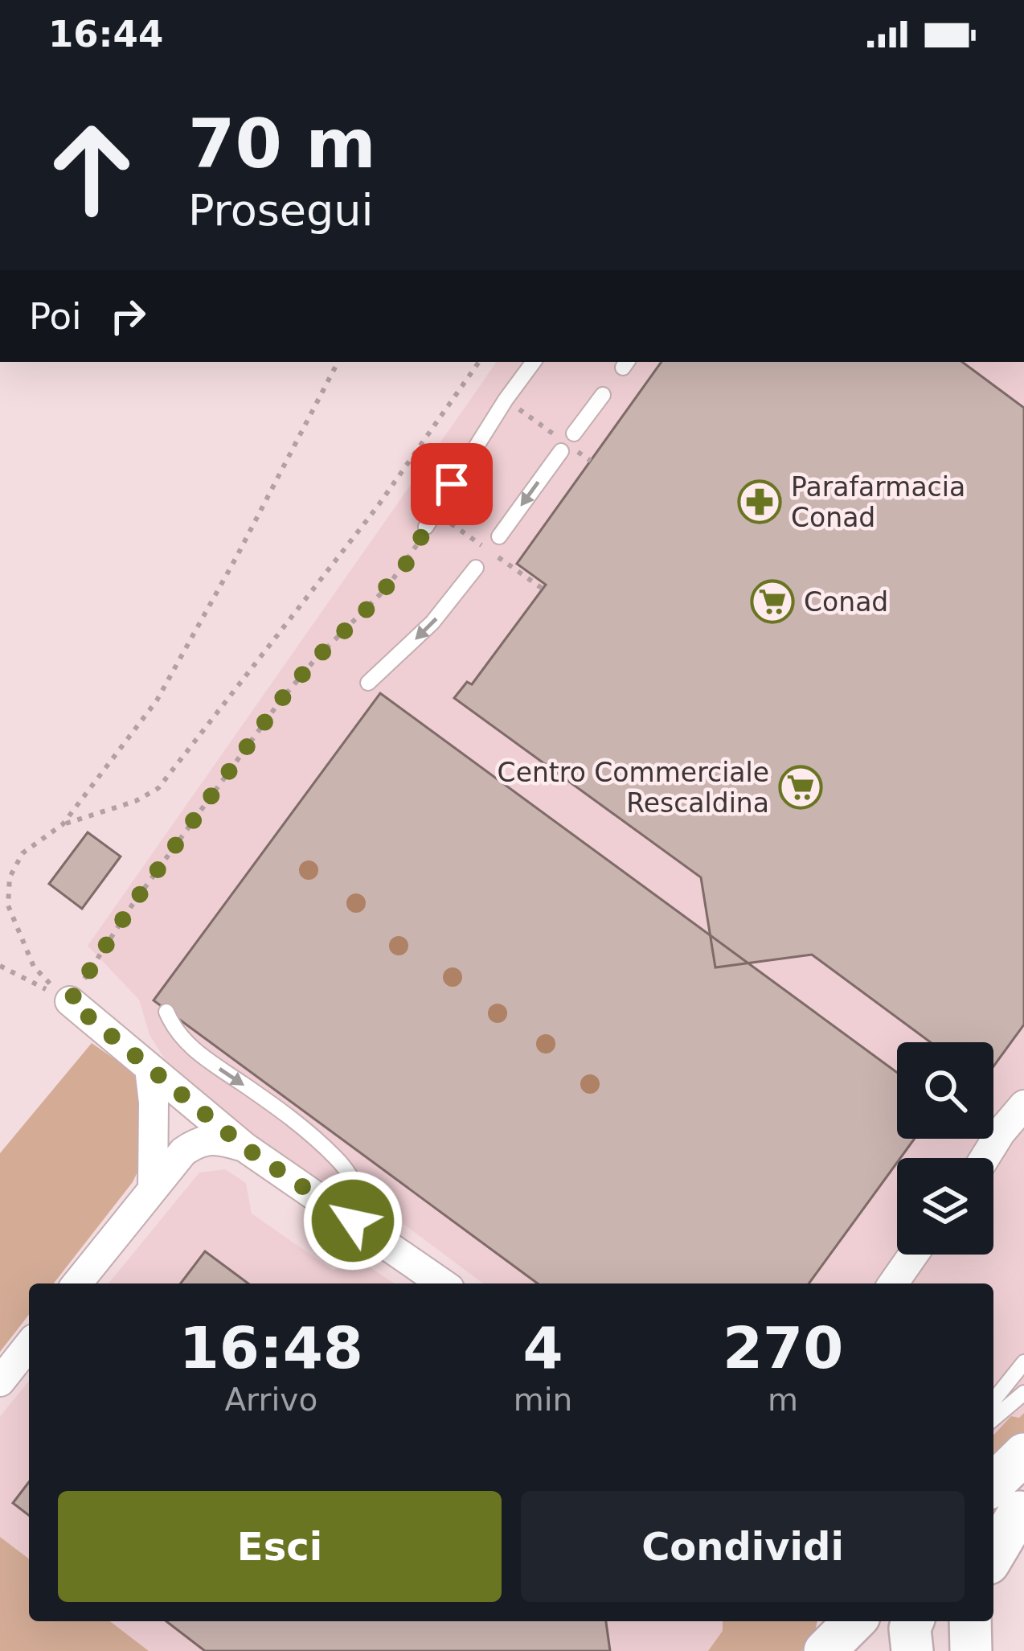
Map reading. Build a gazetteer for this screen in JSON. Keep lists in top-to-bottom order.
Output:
{
  "places": {
    "pharmacy": ["Parafarmacia Conad"],
    "supermarket": ["Conad", "Centro Commerciale Rescaldina"]
  },
  "page": {
    "status": "16:44",
    "turn": ["70 m", "Prosegui"],
    "then": "Poi",
    "eta": [
      "16:48",
      "Arrivo",
      "4",
      "min",
      "270",
      "m"
    ],
    "buttons": ["Esci", "Condividi"]
  }
}
